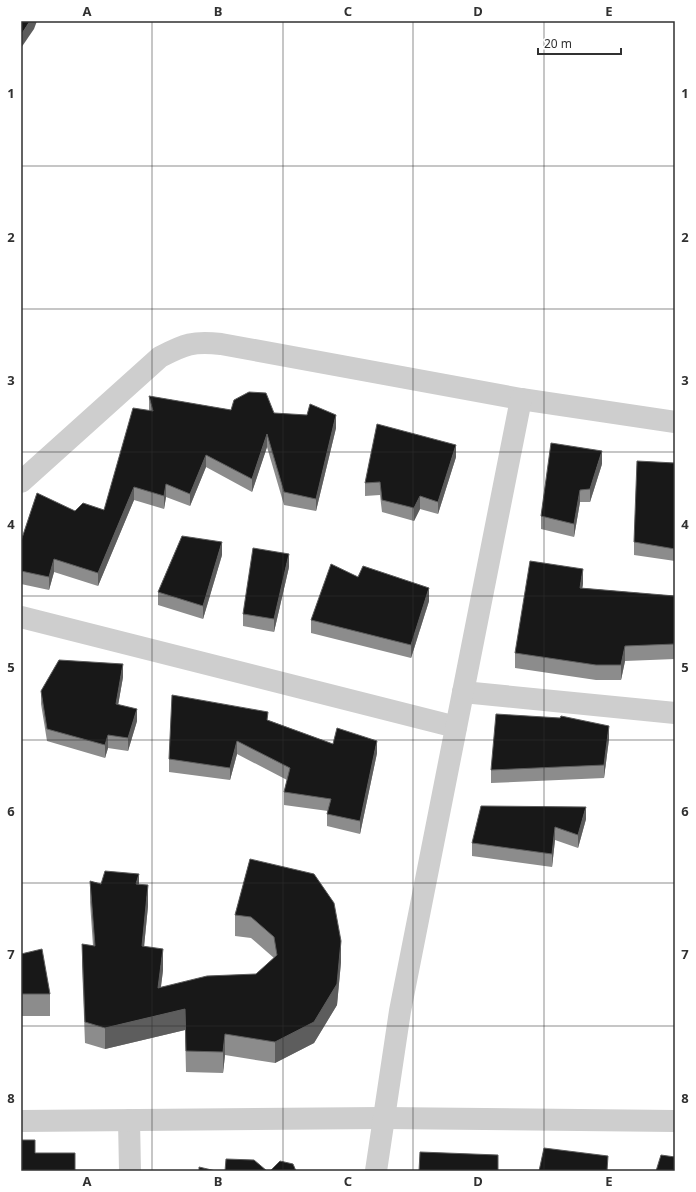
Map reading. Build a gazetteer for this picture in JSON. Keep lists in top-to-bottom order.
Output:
{
  "scale_bar": "20 m",
  "grid": {
    "columns": [
      "A",
      "B",
      "C",
      "D",
      "E"
    ],
    "rows": [
      "1",
      "2",
      "3",
      "4",
      "5",
      "6",
      "7",
      "8"
    ]
  }
}
